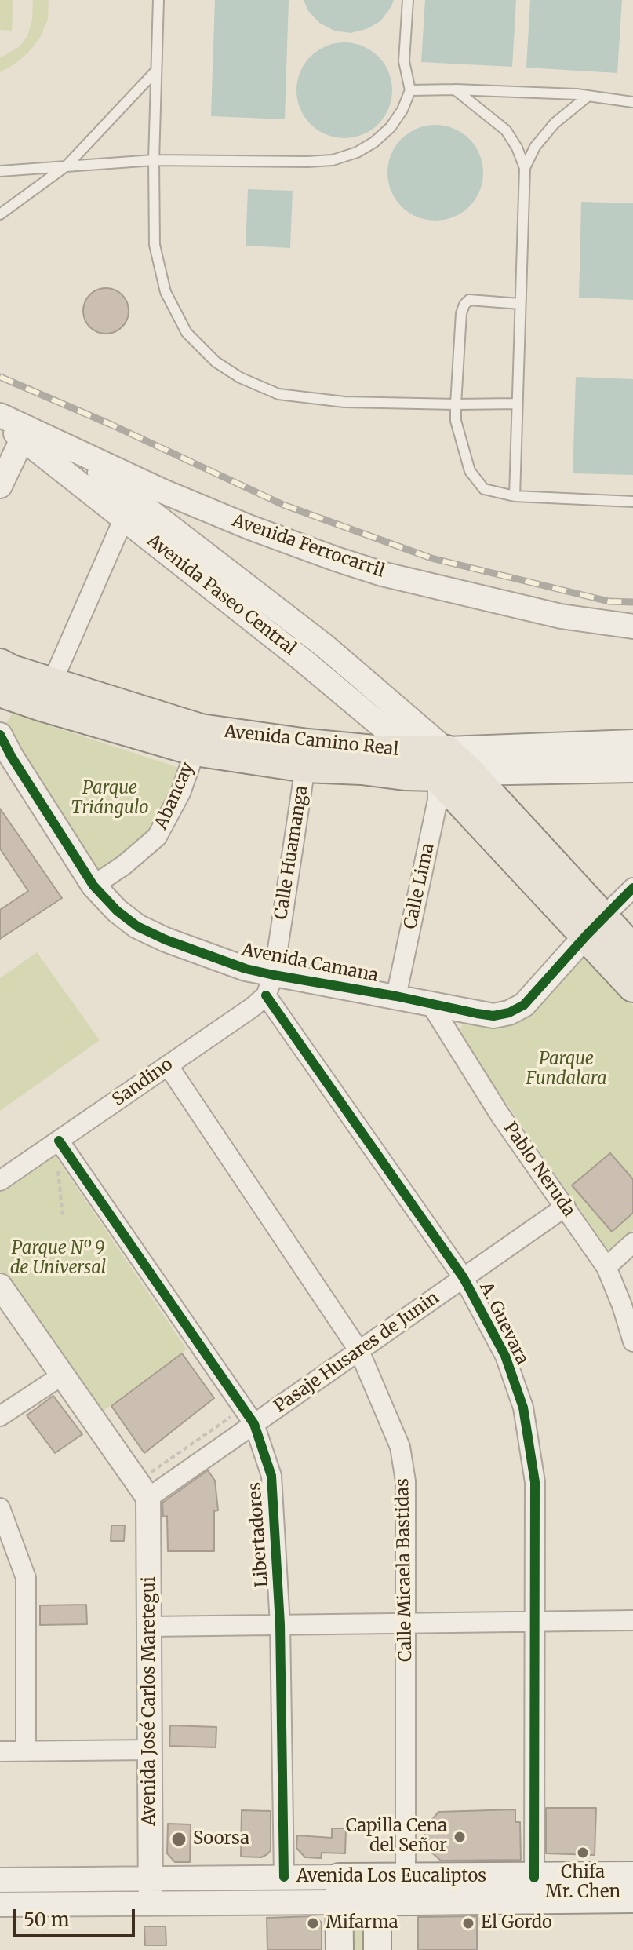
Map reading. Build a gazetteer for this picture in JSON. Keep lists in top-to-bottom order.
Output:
{
  "streets": {
    "main road": ["Avenida Paseo Central", "Avenida Camino Real", "Avenida Los Eucaliptos"],
    "street": [
      "Avenida Ferrocarril",
      "Abancay",
      "Calle Huamanga",
      "Calle Lima",
      "Avenida Camana",
      "Sandino",
      "Pablo Neruda",
      "A. Guevara",
      "Pasaje Husares de Junin",
      "Libertadores",
      "Calle Micaela Bastidas",
      "Avenida José Carlos Maretegui"
    ]
  },
  "crossings": [
    ["Avenida Ferrocarril", "Avenida Paseo Central"],
    ["Avenida Paseo Central", "Avenida Camino Real"],
    ["Avenida Paseo Central", "Calle Lima"],
    ["Avenida Camino Real", "Abancay"],
    ["Avenida Camino Real", "Calle Huamanga"],
    ["Avenida Camino Real", "Calle Lima"],
    ["Abancay", "Avenida Camana"],
    ["Calle Huamanga", "Avenida Camana"],
    ["Calle Huamanga", "Sandino"],
    ["Calle Huamanga", "A. Guevara"],
    ["Calle Lima", "Avenida Camana"],
    ["Avenida Camana", "Sandino"],
    ["Avenida Camana", "Pablo Neruda"],
    ["Avenida Camana", "A. Guevara"],
    ["Sandino", "A. Guevara"],
    ["Sandino", "Libertadores"],
    ["Sandino", "Calle Micaela Bastidas"],
    ["Pablo Neruda", "Pasaje Husares de Junin"],
    ["A. Guevara", "Pasaje Husares de Junin"],
    ["A. Guevara", "Avenida Los Eucaliptos"],
    ["Pasaje Husares de Junin", "Libertadores"],
    ["Pasaje Husares de Junin", "Calle Micaela Bastidas"],
    ["Pasaje Husares de Junin", "Avenida José Carlos Maretegui"],
    ["Libertadores", "Avenida Los Eucaliptos"],
    ["Calle Micaela Bastidas", "Avenida Los Eucaliptos"],
    ["Avenida José Carlos Maretegui", "Avenida Los Eucaliptos"]
  ],
  "parks": ["Parque Triángulo", "Parque Fundalara", "Parque Nº 9 de Universal"],
  "places": [
    "Capilla Cena del Señor",
    "Soorsa",
    "Chifa Mr. Chen",
    "Mifarma",
    "El Gordo"
  ],
  "scale_bar": "50 m"
}
